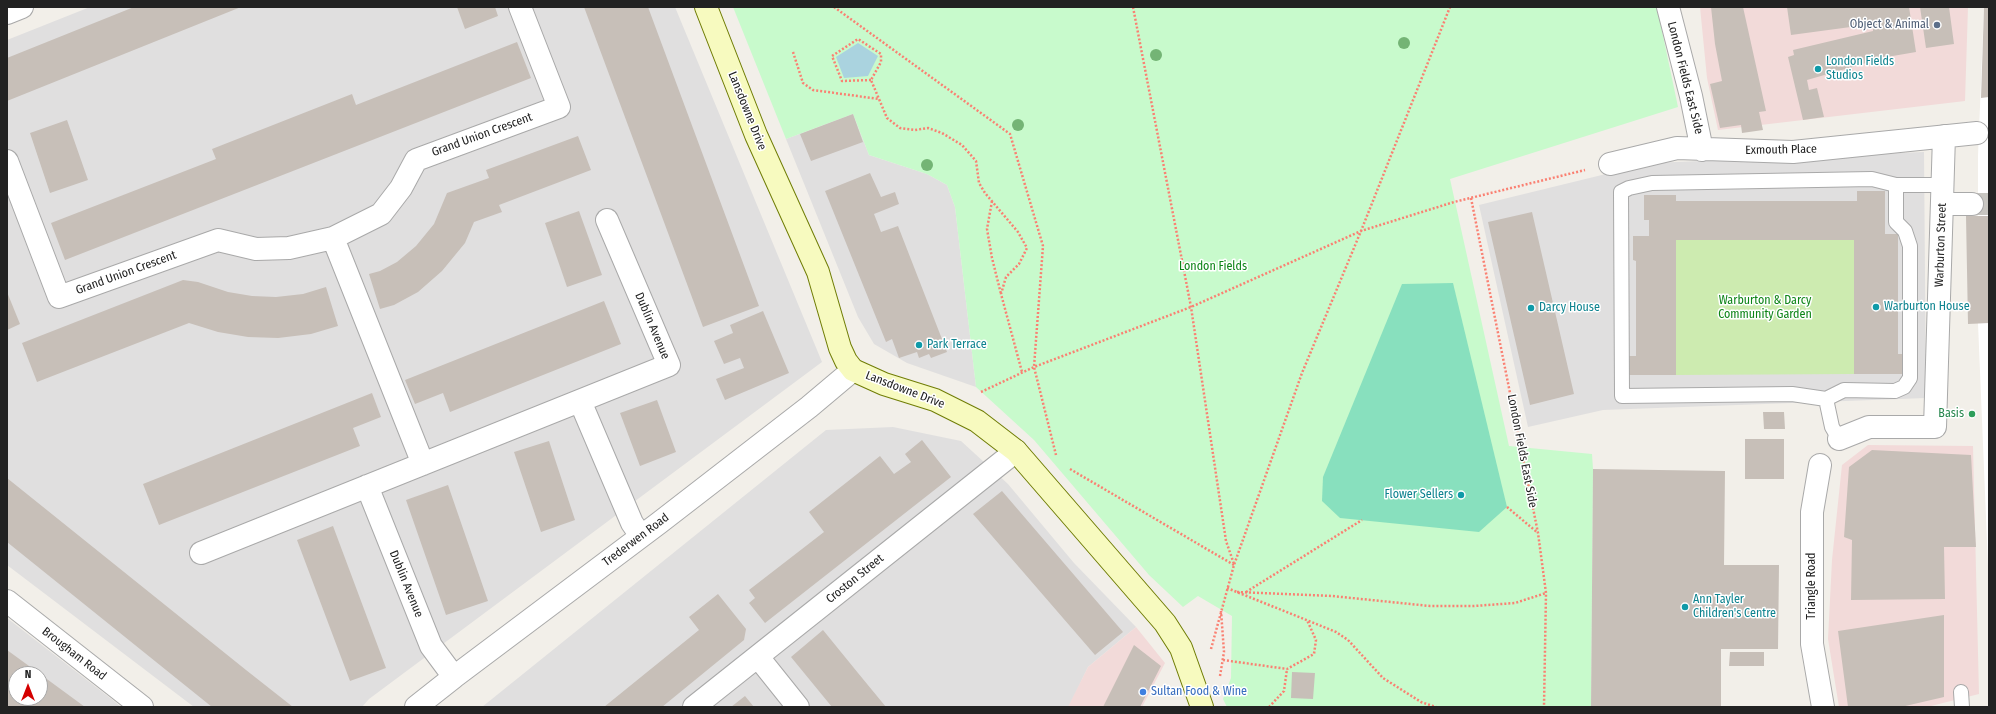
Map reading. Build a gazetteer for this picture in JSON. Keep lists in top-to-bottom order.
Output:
{
  "streets": {
    "street": [
      "London Fields East Side",
      "Lansdowne Drive",
      "Grand Union Crescent",
      "Exmouth Place",
      "Warburton Street",
      "Dublin Avenue",
      "Trederwen Road",
      "Croston Street",
      "Triangle Road",
      "Brougham Road"
    ]
  },
  "crossings": [
    ["London Fields East Side", "Exmouth Place"],
    ["Lansdowne Drive", "Trederwen Road"],
    ["Lansdowne Drive", "Croston Street"],
    ["Exmouth Place", "Warburton Street"],
    ["Dublin Avenue", "Trederwen Road"]
  ],
  "parks": ["London Fields", "Warburton & Darcy Community Garden"],
  "places": [
    "Object & Animal",
    "London Fields Studios",
    "Warburton House",
    "Darcy House",
    "Park Terrace",
    "Basis",
    "Flower Sellers",
    "Ann Tayler Children's Centre",
    "Sultan Food & Wine"
  ],
  "north": "top"
}
